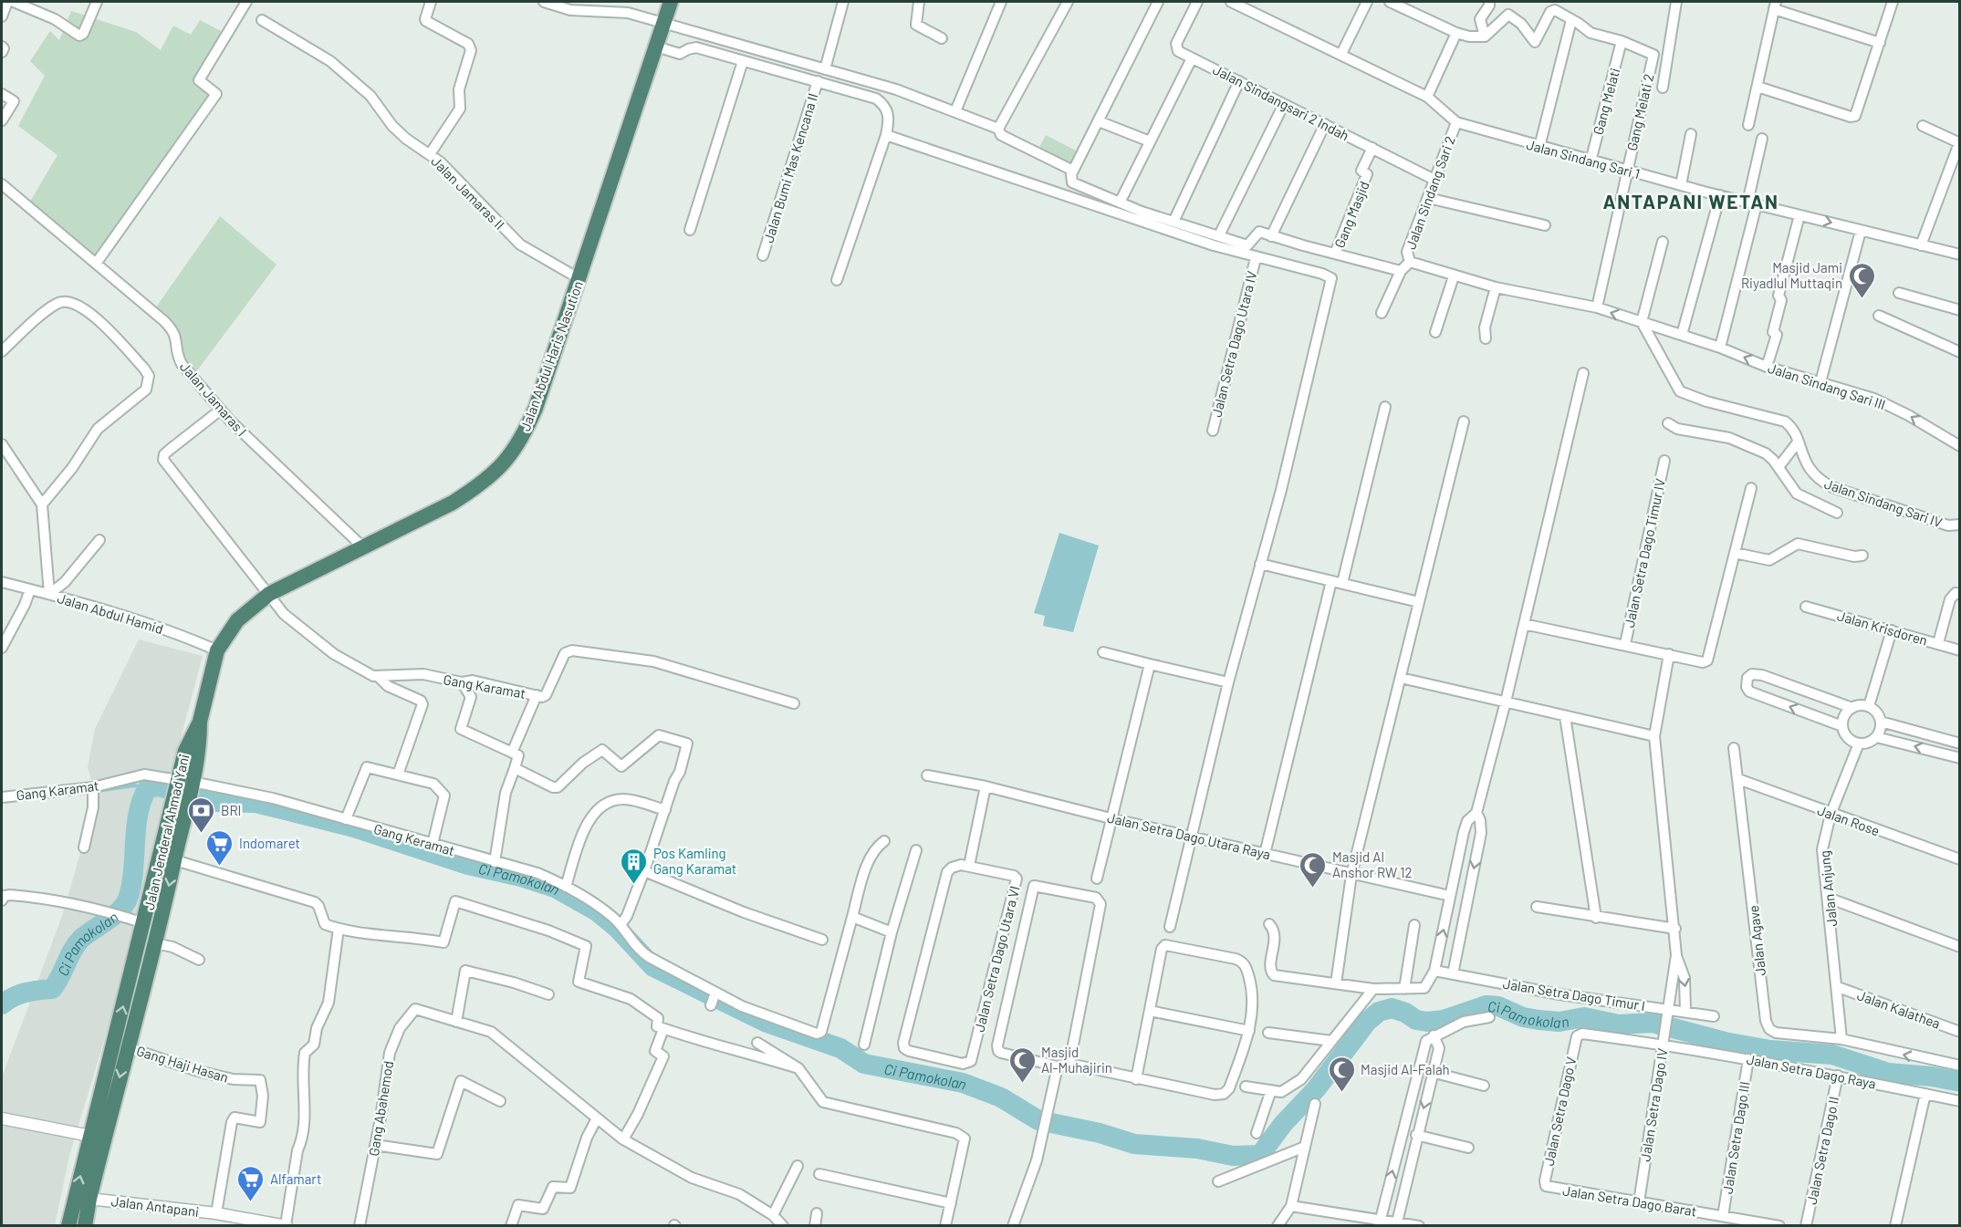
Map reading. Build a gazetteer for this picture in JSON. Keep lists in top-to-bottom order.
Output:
{
  "streets": {
    "highway": ["Jalan Abdul Haris Nasution", "Jalan Jenderal Ahmad Yani"],
    "street": [
      "Gang Melati",
      "Jalan Sindangsari 2 Indah",
      "Gang Melati 2",
      "Jalan Sindang Sari 1",
      "Jalan Bumi Mas Kencana II",
      "Jalan Jamaras II",
      "Jalan Sindang Sari 2",
      "Gang Masjid",
      "Jalan Setra Dago Utara IV",
      "Jalan Sindang Sari III",
      "Jalan Jamaras I",
      "Jalan Sindang Sari IV",
      "Jalan Setra Dago Timur IV",
      "Jalan Abdul Hamid",
      "Jalan Krisdoren",
      "Gang Karamat",
      "Jalan Rose",
      "Jalan Setra Dago Utara Raya",
      "Gang Keramat",
      "Jalan Anjung",
      "Jalan Agave",
      "Jalan Setra Dago Utara VI",
      "Jalan Setra Dago Timur I",
      "Jalan Kalathea",
      "Gang Haji Hasan",
      "Jalan Setra Dago Raya",
      "Jalan Setra Dago IV",
      "Gang Abahemod",
      "Jalan Setra Dago V",
      "Jalan Setra Dago III",
      "Jalan Setra Dago II",
      "Jalan Setra Dago Barat",
      "Jalan Antapani"
    ]
  },
  "crossings": [
    ["Gang Melati", "Gang Melati 2"],
    ["Gang Melati", "Jalan Sindang Sari 1"],
    ["Jalan Sindangsari 2 Indah", "Jalan Sindang Sari 2"],
    ["Jalan Sindangsari 2 Indah", "Gang Masjid"],
    ["Gang Melati 2", "Jalan Sindang Sari 1"],
    ["Jalan Sindang Sari 1", "Jalan Sindang Sari 2"],
    ["Jalan Jamaras II", "Jalan Abdul Haris Nasution"],
    ["Jalan Sindang Sari 2", "Jalan Sindang Sari III"],
    ["Jalan Abdul Haris Nasution", "Jalan Jamaras I"],
    ["Jalan Abdul Haris Nasution", "Jalan Abdul Hamid"],
    ["Jalan Abdul Haris Nasution", "Gang Karamat"],
    ["Jalan Abdul Haris Nasution", "Jalan Jenderal Ahmad Yani"],
    ["Jalan Sindang Sari III", "Jalan Sindang Sari IV"],
    ["Jalan Jamaras I", "Gang Karamat"],
    ["Gang Karamat", "Jalan Jenderal Ahmad Yani"],
    ["Gang Karamat", "Gang Keramat"],
    ["Jalan Rose", "Jalan Anjung"],
    ["Jalan Rose", "Jalan Agave"],
    ["Jalan Jenderal Ahmad Yani", "Gang Keramat"],
    ["Jalan Jenderal Ahmad Yani", "Gang Haji Hasan"],
    ["Jalan Jenderal Ahmad Yani", "Jalan Antapani"],
    ["Jalan Anjung", "Jalan Agave"],
    ["Jalan Anjung", "Jalan Kalathea"],
    ["Jalan Setra Dago Timur I", "Jalan Setra Dago IV"],
    ["Gang Haji Hasan", "Jalan Antapani"],
    ["Jalan Setra Dago Raya", "Jalan Setra Dago IV"],
    ["Jalan Setra Dago Raya", "Jalan Setra Dago V"],
    ["Jalan Setra Dago Raya", "Jalan Setra Dago III"],
    ["Jalan Setra Dago Raya", "Jalan Setra Dago II"],
    ["Jalan Setra Dago IV", "Jalan Setra Dago Barat"],
    ["Jalan Setra Dago V", "Jalan Setra Dago Barat"],
    ["Jalan Setra Dago III", "Jalan Setra Dago Barat"]
  ],
  "districts": ["ANTAPANI WETAN"],
  "water": ["Ci Pamokolan"],
  "places": {
    "mosque": [
      "Masjid Jami Riyadlul Muttaqin",
      "Masjid Al Anshor RW 12",
      "Masjid Al-Muhajirin",
      "Masjid Al-Falah"
    ],
    "bank": ["BRI"],
    "supermarket": ["Indomaret", "Alfamart"],
    "building": ["Pos Kamling Gang Karamat"]
  }
}
